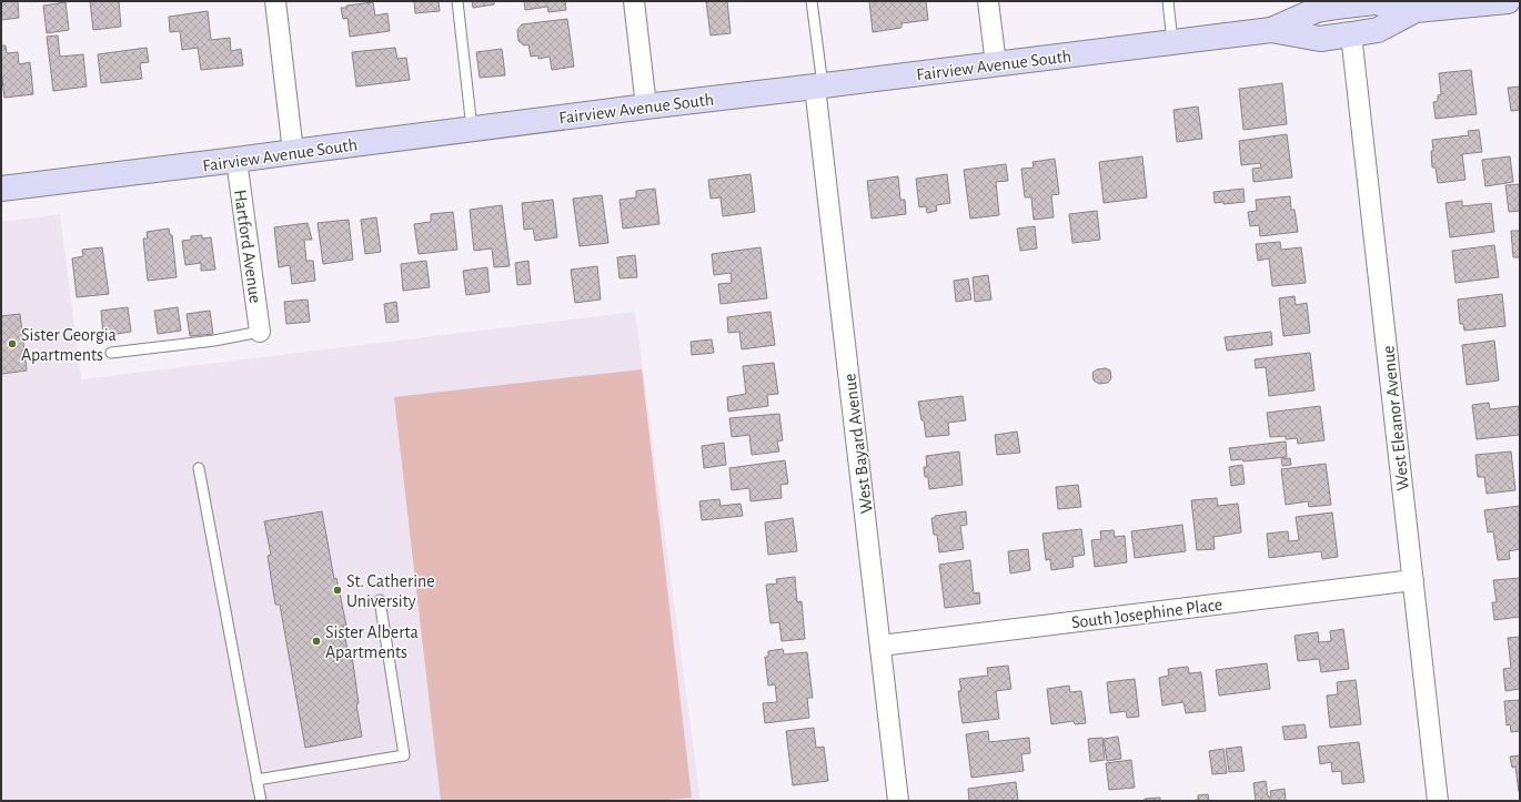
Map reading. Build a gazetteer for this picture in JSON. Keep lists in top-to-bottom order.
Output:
{
  "streets": {
    "street": [
      "Fairview Avenue South",
      "Hartford Avenue",
      "West Eleanor Avenue",
      "West Bayard Avenue",
      "South Josephine Place"
    ]
  },
  "crossings": [
    ["Fairview Avenue South", "Hartford Avenue"],
    ["Fairview Avenue South", "West Eleanor Avenue"],
    ["Fairview Avenue South", "West Bayard Avenue"],
    ["West Eleanor Avenue", "South Josephine Place"],
    ["West Bayard Avenue", "South Josephine Place"]
  ],
  "places": ["Sister Georgia Apartments", "St. Catherine University", "Sister Alberta Apartments"]
}
